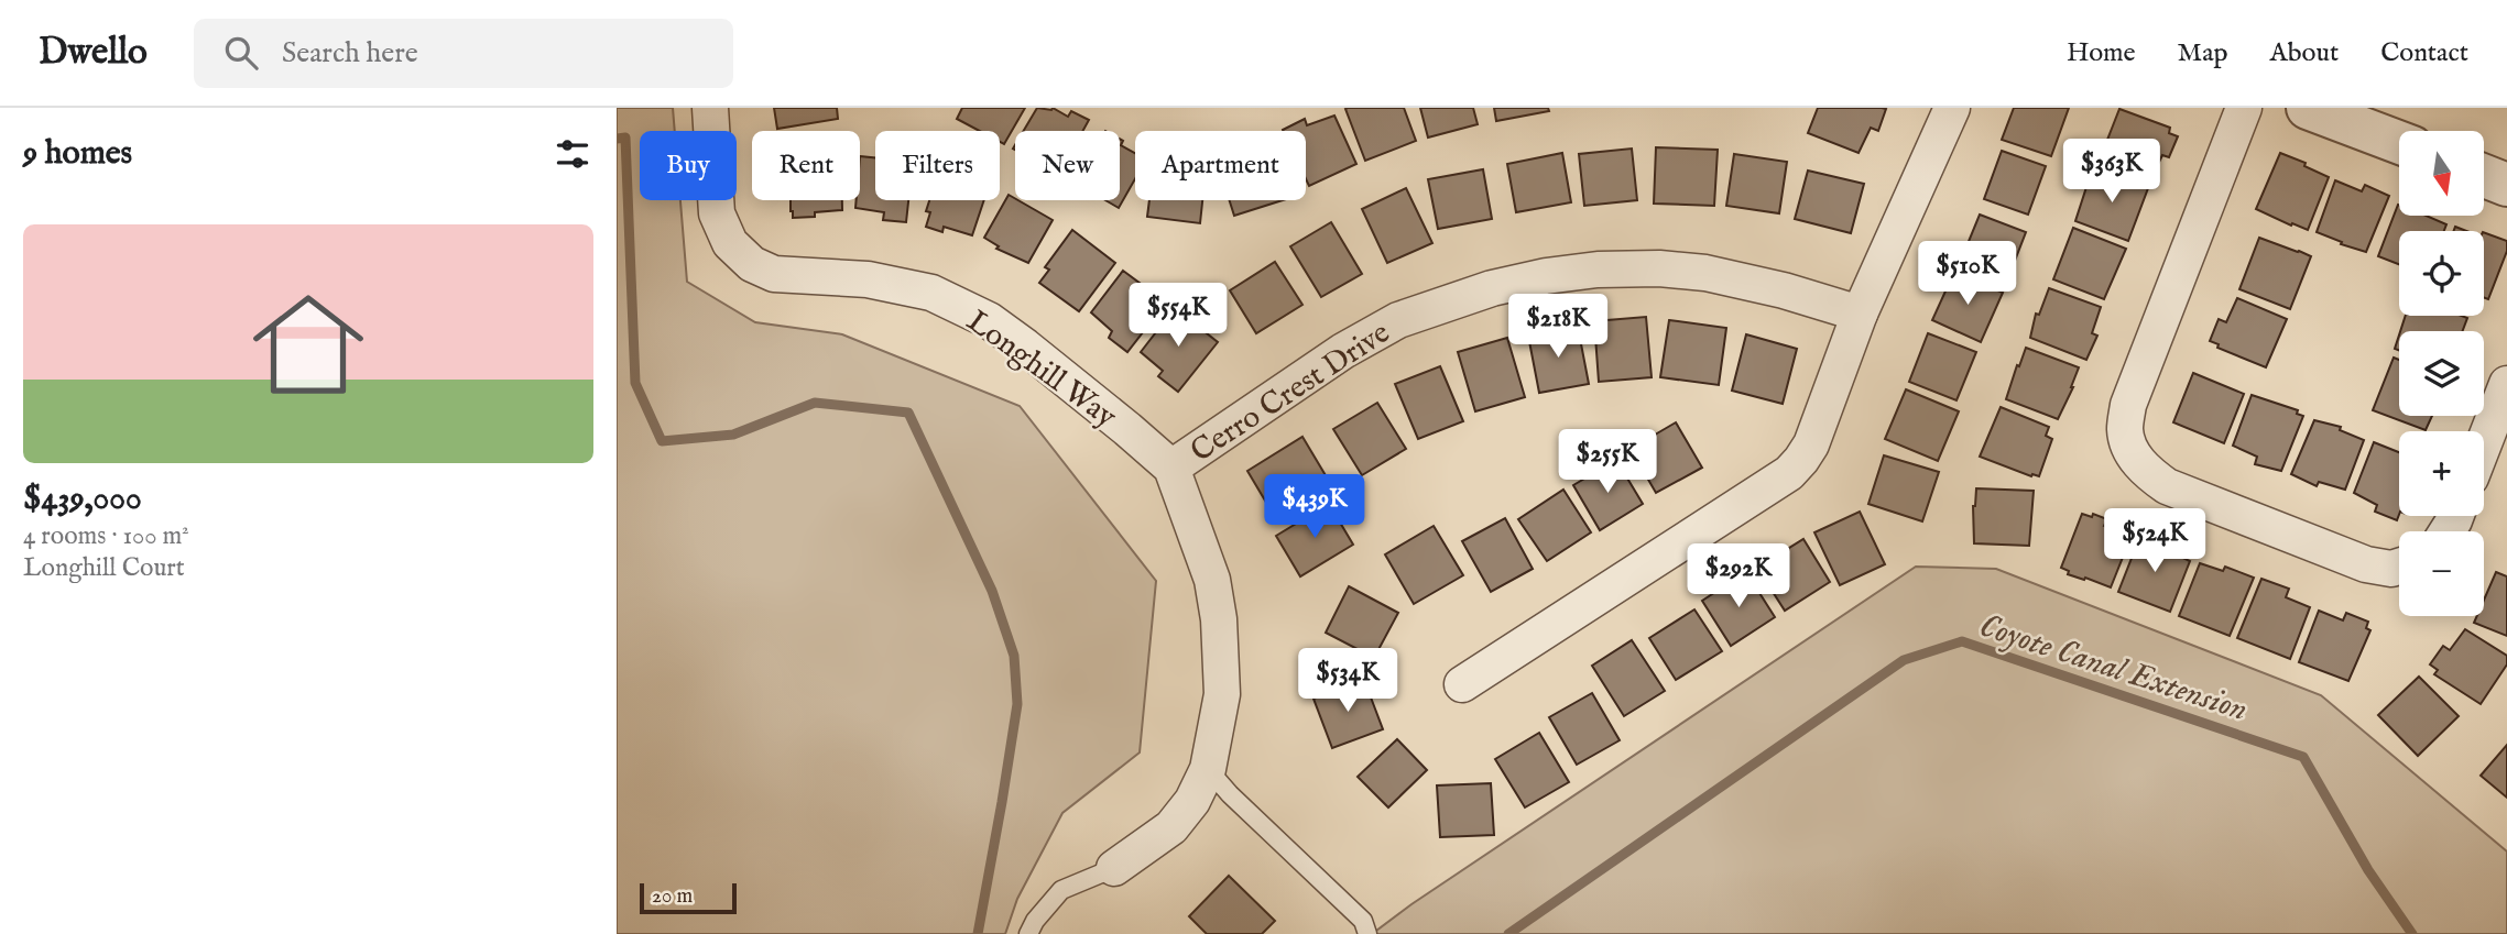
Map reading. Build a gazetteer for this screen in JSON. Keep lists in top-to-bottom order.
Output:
{
  "streets": {
    "street": ["Longhill Way", "Cerro Crest Drive"]
  },
  "crossings": [
    ["Longhill Way", "Cerro Crest Drive"]
  ],
  "water": ["Coyote Canal Extension"],
  "scale_bar": "20 m",
  "north": "bottom",
  "page": {
    "header": "Dwello",
    "search": "Search here",
    "nav": [
      "Home",
      "Map",
      "About",
      "Contact"
    ],
    "heading": "9 homes",
    "map_buttons": ["+", "−"],
    "chip": [
      "Buy",
      "Rent",
      "Filters",
      "New",
      "Apartment"
    ],
    "price": [
      "$363K",
      "$510K",
      "$554K",
      "$218K",
      "$255K",
      "$439K",
      "$524K",
      "$292K",
      "$534K"
    ],
    "list": [
      {
        "name": "$439,000",
        "note": "4 rooms · 100 m² · Longhill Court"
      }
    ],
    "scale": "20 m"
  }
}
